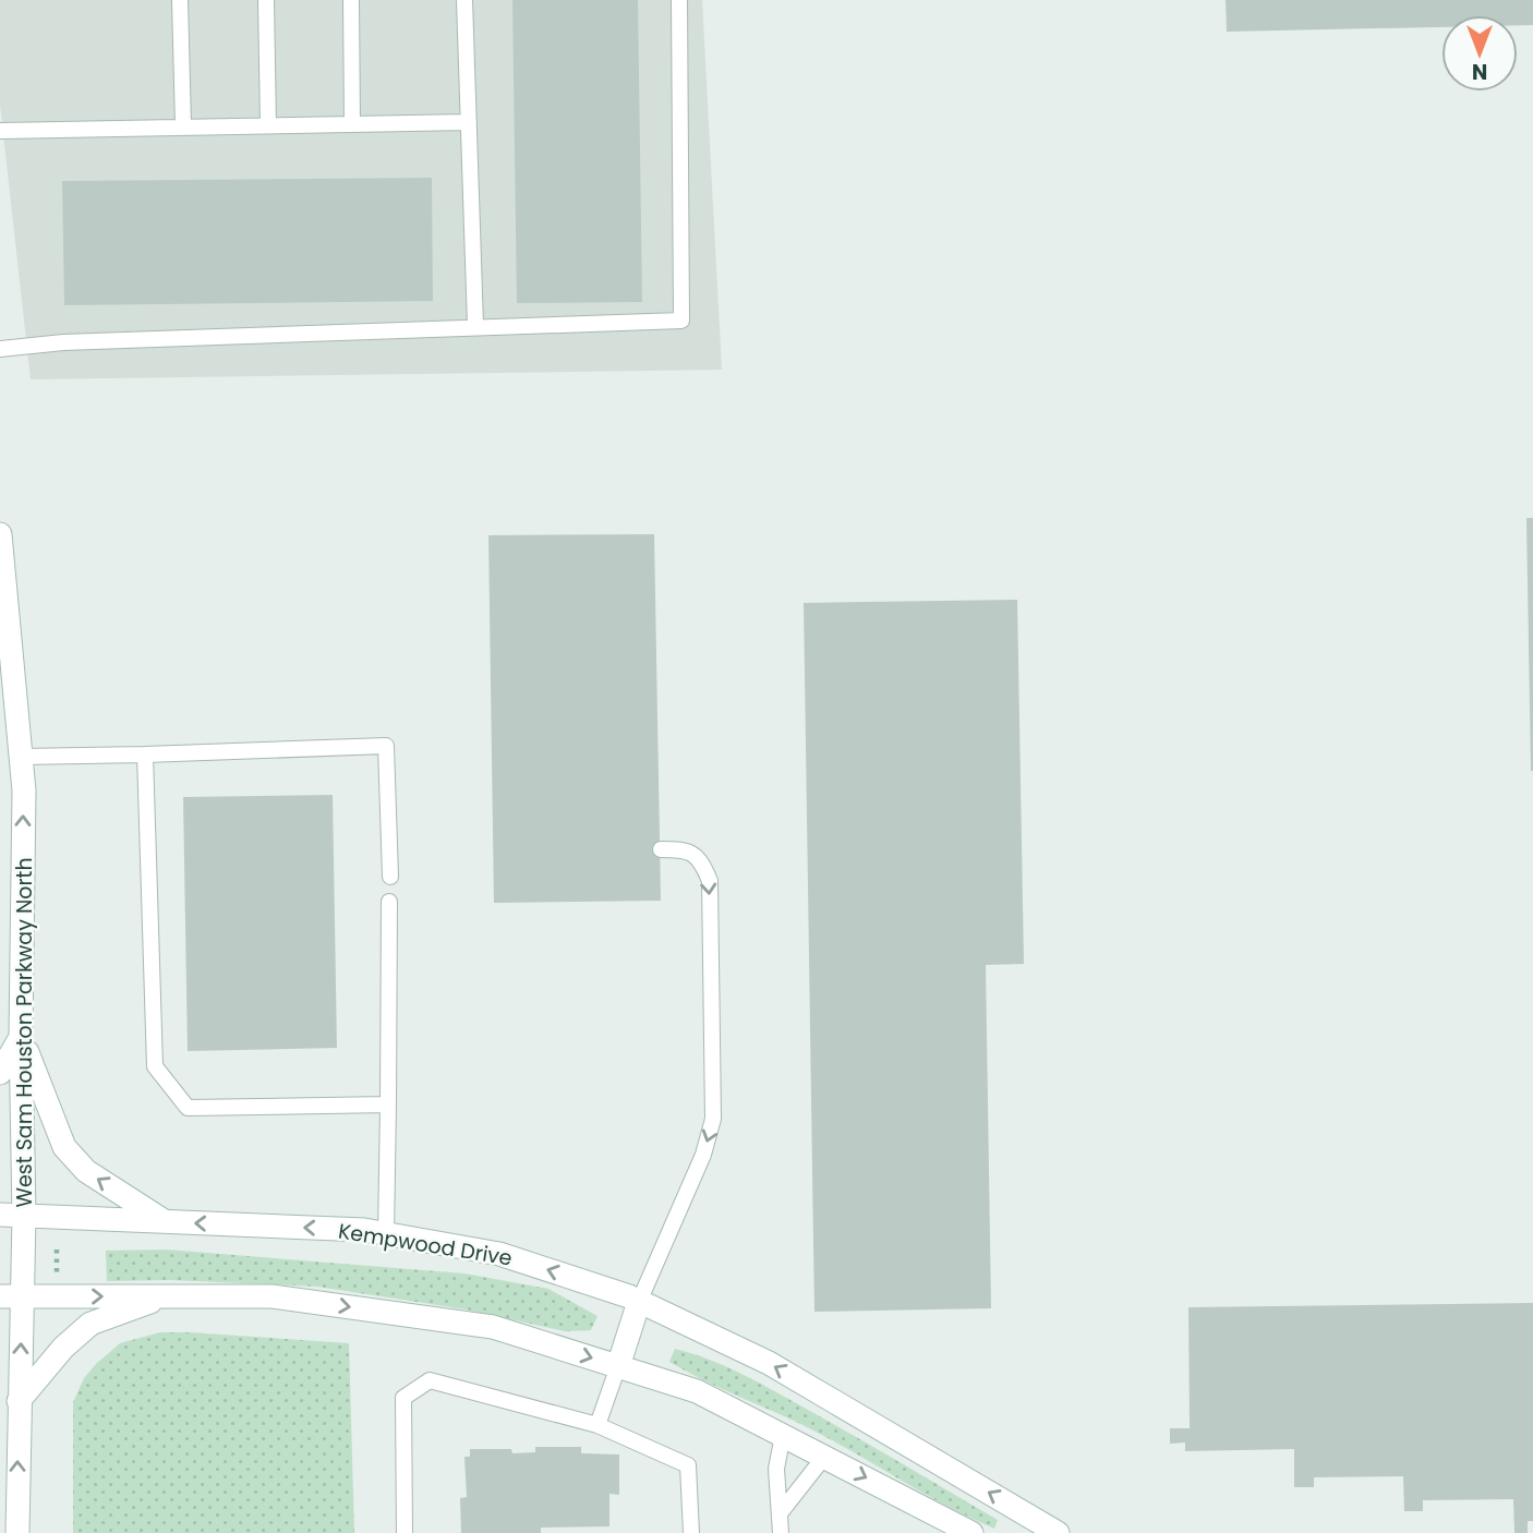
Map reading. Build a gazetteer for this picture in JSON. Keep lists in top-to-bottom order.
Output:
{
  "streets": {
    "main road": ["West Sam Houston Parkway North", "Kempwood Drive"]
  },
  "crossings": [
    ["West Sam Houston Parkway North", "Kempwood Drive"]
  ],
  "one_way": ["West Sam Houston Parkway North"],
  "north": "bottom"
}
